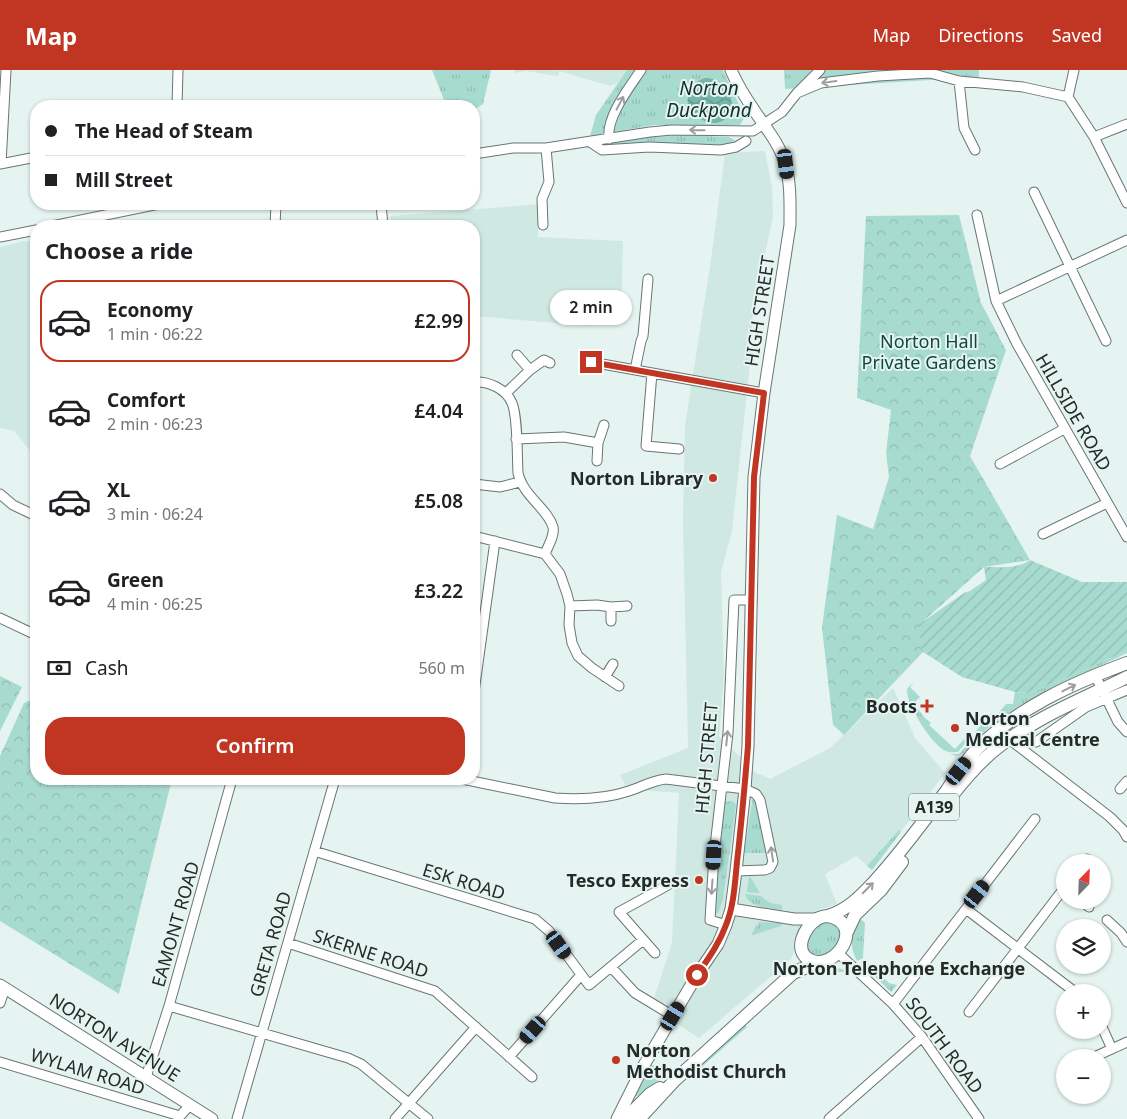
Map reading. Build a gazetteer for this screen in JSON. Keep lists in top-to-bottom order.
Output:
{
  "streets": {
    "main road": ["HIGH STREET", "A139", "NORTON AVENUE"],
    "street": [
      "HILLSIDE ROAD",
      "ESK ROAD",
      "EAMONT ROAD",
      "GRETA ROAD",
      "SKERNE ROAD",
      "SOUTH ROAD",
      "WYLAM ROAD"
    ]
  },
  "crossings": [
    ["A139", "SOUTH ROAD"],
    ["ESK ROAD", "GRETA ROAD"],
    ["EAMONT ROAD", "NORTON AVENUE"],
    ["GRETA ROAD", "SKERNE ROAD"],
    ["NORTON AVENUE", "WYLAM ROAD"]
  ],
  "water": ["Norton Duckpond"],
  "parks": ["Norton Hall Private Gardens"],
  "places": {
    "other": [
      "Norton Library",
      "Norton Medical Centre",
      "Tesco Express",
      "Norton Telephone Exchange",
      "Norton Methodist Church"
    ],
    "health": ["Boots"]
  },
  "north": "top right",
  "page": {
    "header": "Map",
    "nav": ["Map", "Directions", "Saved"],
    "banner": ["The Head of Steam", "Mill Street"],
    "heading": "Choose a ride",
    "list": [
      {
        "name": "Economy",
        "note": "1 min · 06:22",
        "value": "£2.99"
      },
      {
        "name": "Comfort",
        "note": "2 min · 06:23",
        "value": "£4.04"
      },
      {
        "name": "XL",
        "note": "3 min · 06:24",
        "value": "£5.08"
      },
      {
        "name": "Green",
        "note": "4 min · 06:25",
        "value": "£3.22"
      }
    ],
    "bubble": "2 min",
    "pay": ["Cash", "560 m"],
    "buttons": "Confirm",
    "map_buttons": ["+", "−"]
  }
}
